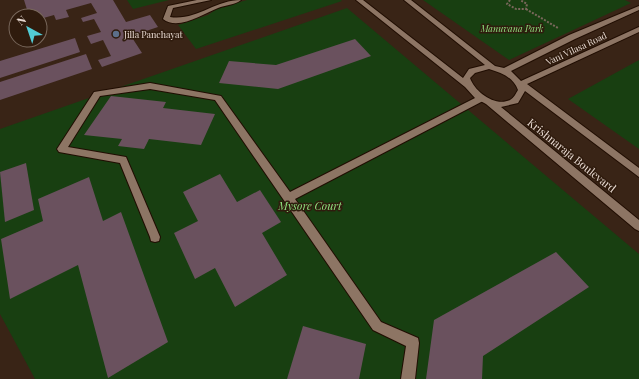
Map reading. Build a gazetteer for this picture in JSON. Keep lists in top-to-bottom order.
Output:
{
  "streets": {
    "main road": ["Vani Vilasa Road", "Krishnaraja Boulevard"]
  },
  "crossings": [
    ["Vani Vilasa Road", "Krishnaraja Boulevard"]
  ],
  "parks": ["Manuvana Park", "Mysore Court"],
  "places": ["Jilla Panchayat"],
  "north": "top left"
}
